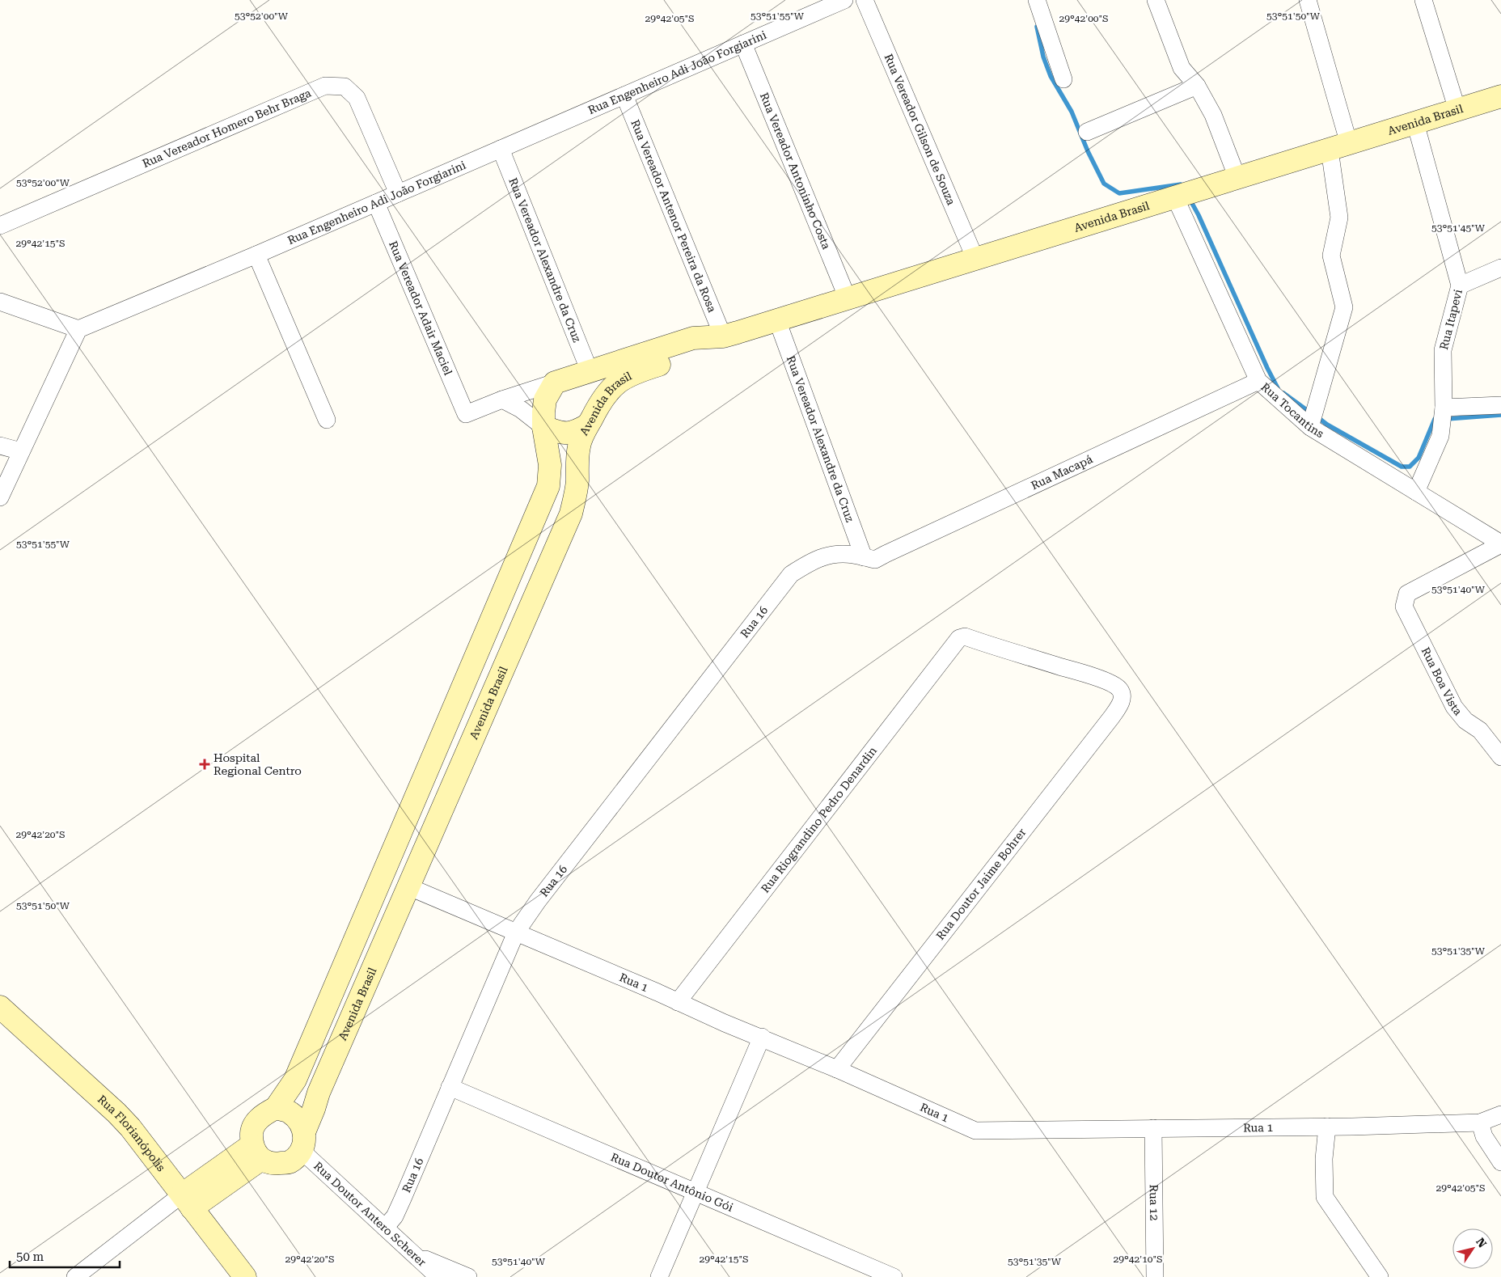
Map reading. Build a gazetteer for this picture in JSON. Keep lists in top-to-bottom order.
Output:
{
  "streets": {
    "street": [
      "Rua Engenheiro Adi João Forgiarini",
      "Avenida Brasil",
      "Rua Vereador Homero Behr Braga",
      "Rua Vereador Gilson de Souza",
      "Rua Vereador Antoninho Costa",
      "Rua Vereador Antenor Pereira da Rosa",
      "Rua Vereador Alexandre da Cruz",
      "Rua Vereador Adair Maciel",
      "Rua Itapevi",
      "Rua Tocantins",
      "Rua Macapá",
      "Rua 16",
      "Rua Boa Vista",
      "Rua Riograndino Pedro Denardin",
      "Rua Doutor Jaime Bohrer",
      "Rua 1",
      "Rua Florianópolis",
      "Rua Doutor Antônio Gói",
      "Rua 12",
      "Rua Doutor Antero Scherer"
    ]
  },
  "crossings": [
    ["Rua Engenheiro Adi João Forgiarini", "Rua Vereador Homero Behr Braga"],
    ["Rua Engenheiro Adi João Forgiarini", "Rua Vereador Antoninho Costa"],
    ["Rua Engenheiro Adi João Forgiarini", "Rua Vereador Antenor Pereira da Rosa"],
    ["Rua Engenheiro Adi João Forgiarini", "Rua Vereador Alexandre da Cruz"],
    ["Rua Engenheiro Adi João Forgiarini", "Rua Vereador Adair Maciel"],
    ["Avenida Brasil", "Rua Vereador Gilson de Souza"],
    ["Avenida Brasil", "Rua Vereador Antoninho Costa"],
    ["Avenida Brasil", "Rua Vereador Antenor Pereira da Rosa"],
    ["Avenida Brasil", "Rua Vereador Alexandre da Cruz"],
    ["Avenida Brasil", "Rua Vereador Adair Maciel"],
    ["Avenida Brasil", "Rua Itapevi"],
    ["Avenida Brasil", "Rua Tocantins"],
    ["Avenida Brasil", "Rua 1"],
    ["Avenida Brasil", "Rua Doutor Antero Scherer"],
    ["Rua Vereador Alexandre da Cruz", "Rua Macapá"],
    ["Rua Itapevi", "Rua Tocantins"],
    ["Rua Tocantins", "Rua Macapá"],
    ["Rua Tocantins", "Rua Boa Vista"],
    ["Rua Macapá", "Rua 16"],
    ["Rua 16", "Rua 1"],
    ["Rua 16", "Rua Doutor Antônio Gói"],
    ["Rua 16", "Rua Doutor Antero Scherer"],
    ["Rua Riograndino Pedro Denardin", "Rua Doutor Jaime Bohrer"],
    ["Rua Riograndino Pedro Denardin", "Rua 1"],
    ["Rua Doutor Jaime Bohrer", "Rua 1"],
    ["Rua 1", "Rua 12"]
  ],
  "places": {
    "health": ["Hospital Regional Centro"]
  },
  "scale_bar": "50 m",
  "north": "top right",
  "coordinates": [
    "53°51'50\"W",
    "53°52'00\"W",
    "53°51'55\"W",
    "29°42'05\"S",
    "29°42'00\"S",
    "53°51'45\"W",
    "29°42'15\"S",
    "53°51'40\"W",
    "29°42'20\"S",
    "53°51'35\"W",
    "29°42'10\"S"
  ]
}
